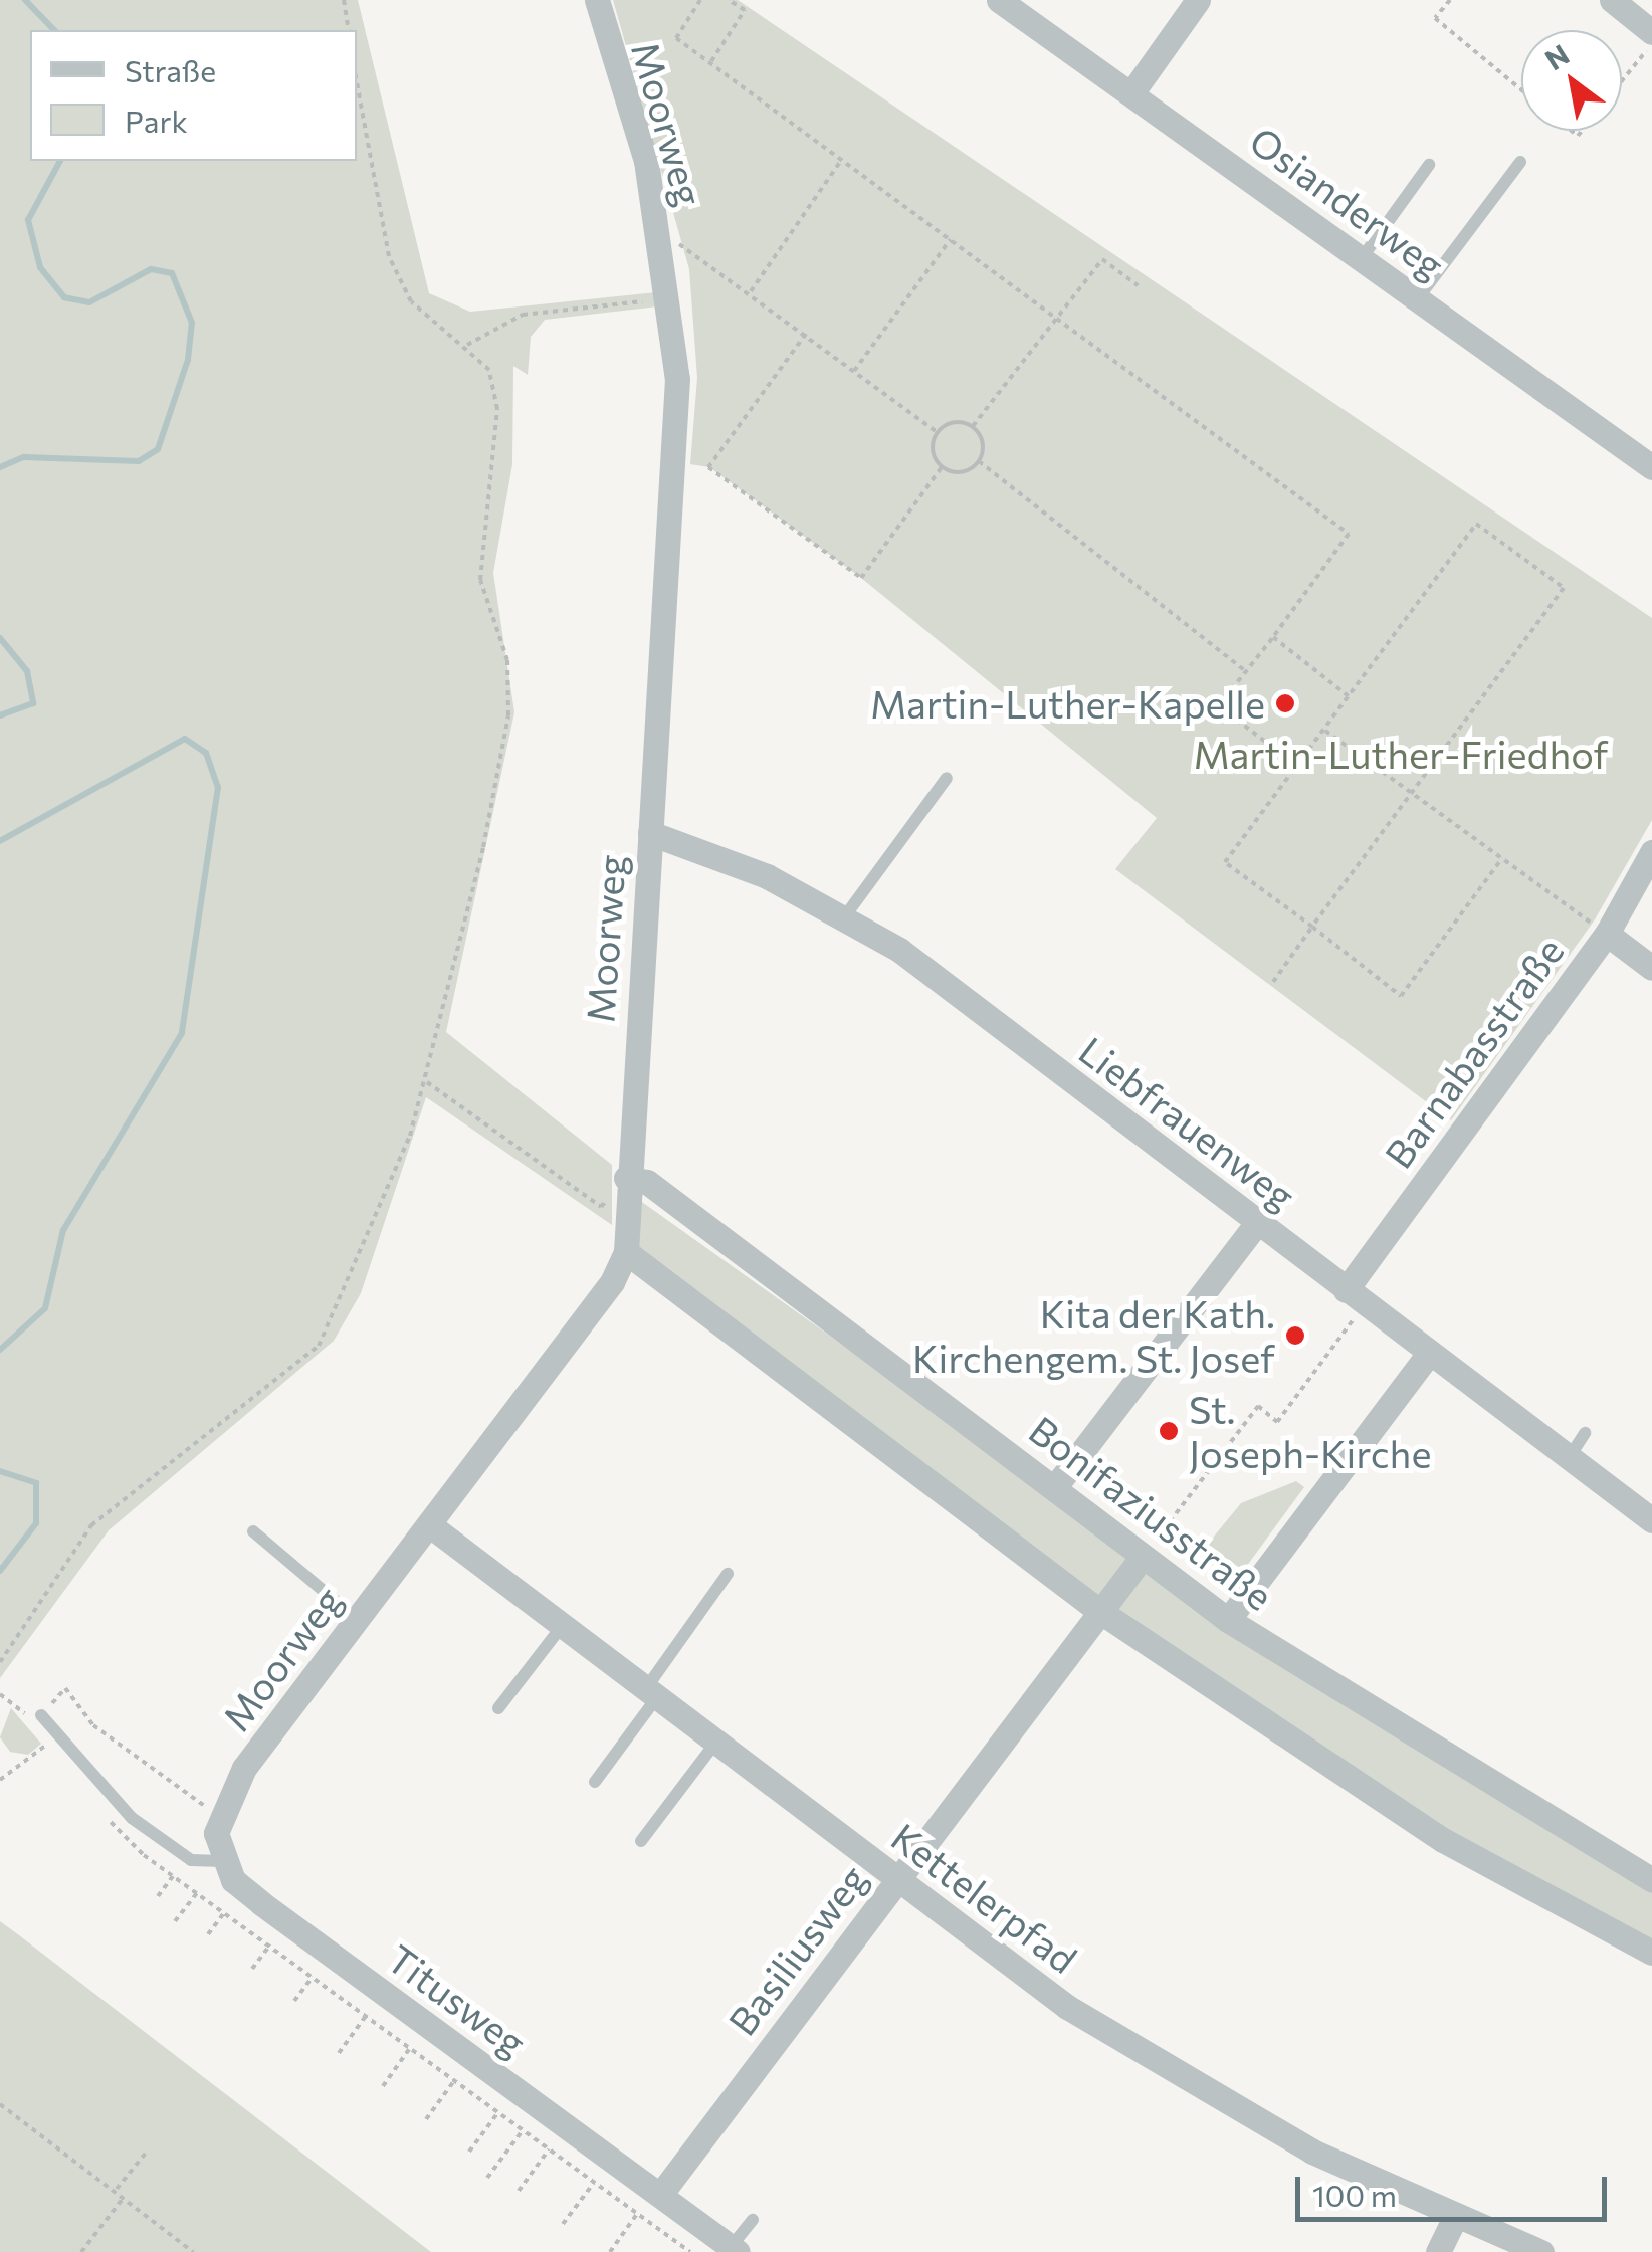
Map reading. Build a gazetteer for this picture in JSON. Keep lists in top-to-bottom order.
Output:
{
  "streets": {
    "street": [
      "Moorweg",
      "Osianderweg",
      "Barnabasstraße",
      "Liebfrauenweg",
      "Bonifaziusstraße",
      "Kettelerpfad",
      "Basiliusweg",
      "Titusweg"
    ]
  },
  "crossings": [
    ["Moorweg", "Liebfrauenweg"],
    ["Moorweg", "Bonifaziusstraße"],
    ["Moorweg", "Kettelerpfad"],
    ["Barnabasstraße", "Liebfrauenweg"],
    ["Bonifaziusstraße", "Basiliusweg"],
    ["Kettelerpfad", "Basiliusweg"],
    ["Basiliusweg", "Titusweg"]
  ],
  "parks": ["Martin-Luther-Friedhof"],
  "places": ["Martin-Luther-Kapelle", "Kita der Kath. Kirchengem. St. Josef", "St. Joseph-Kirche"],
  "legend": ["Straße", "Park"],
  "scale_bar": "100 m",
  "north": "top left"
}
